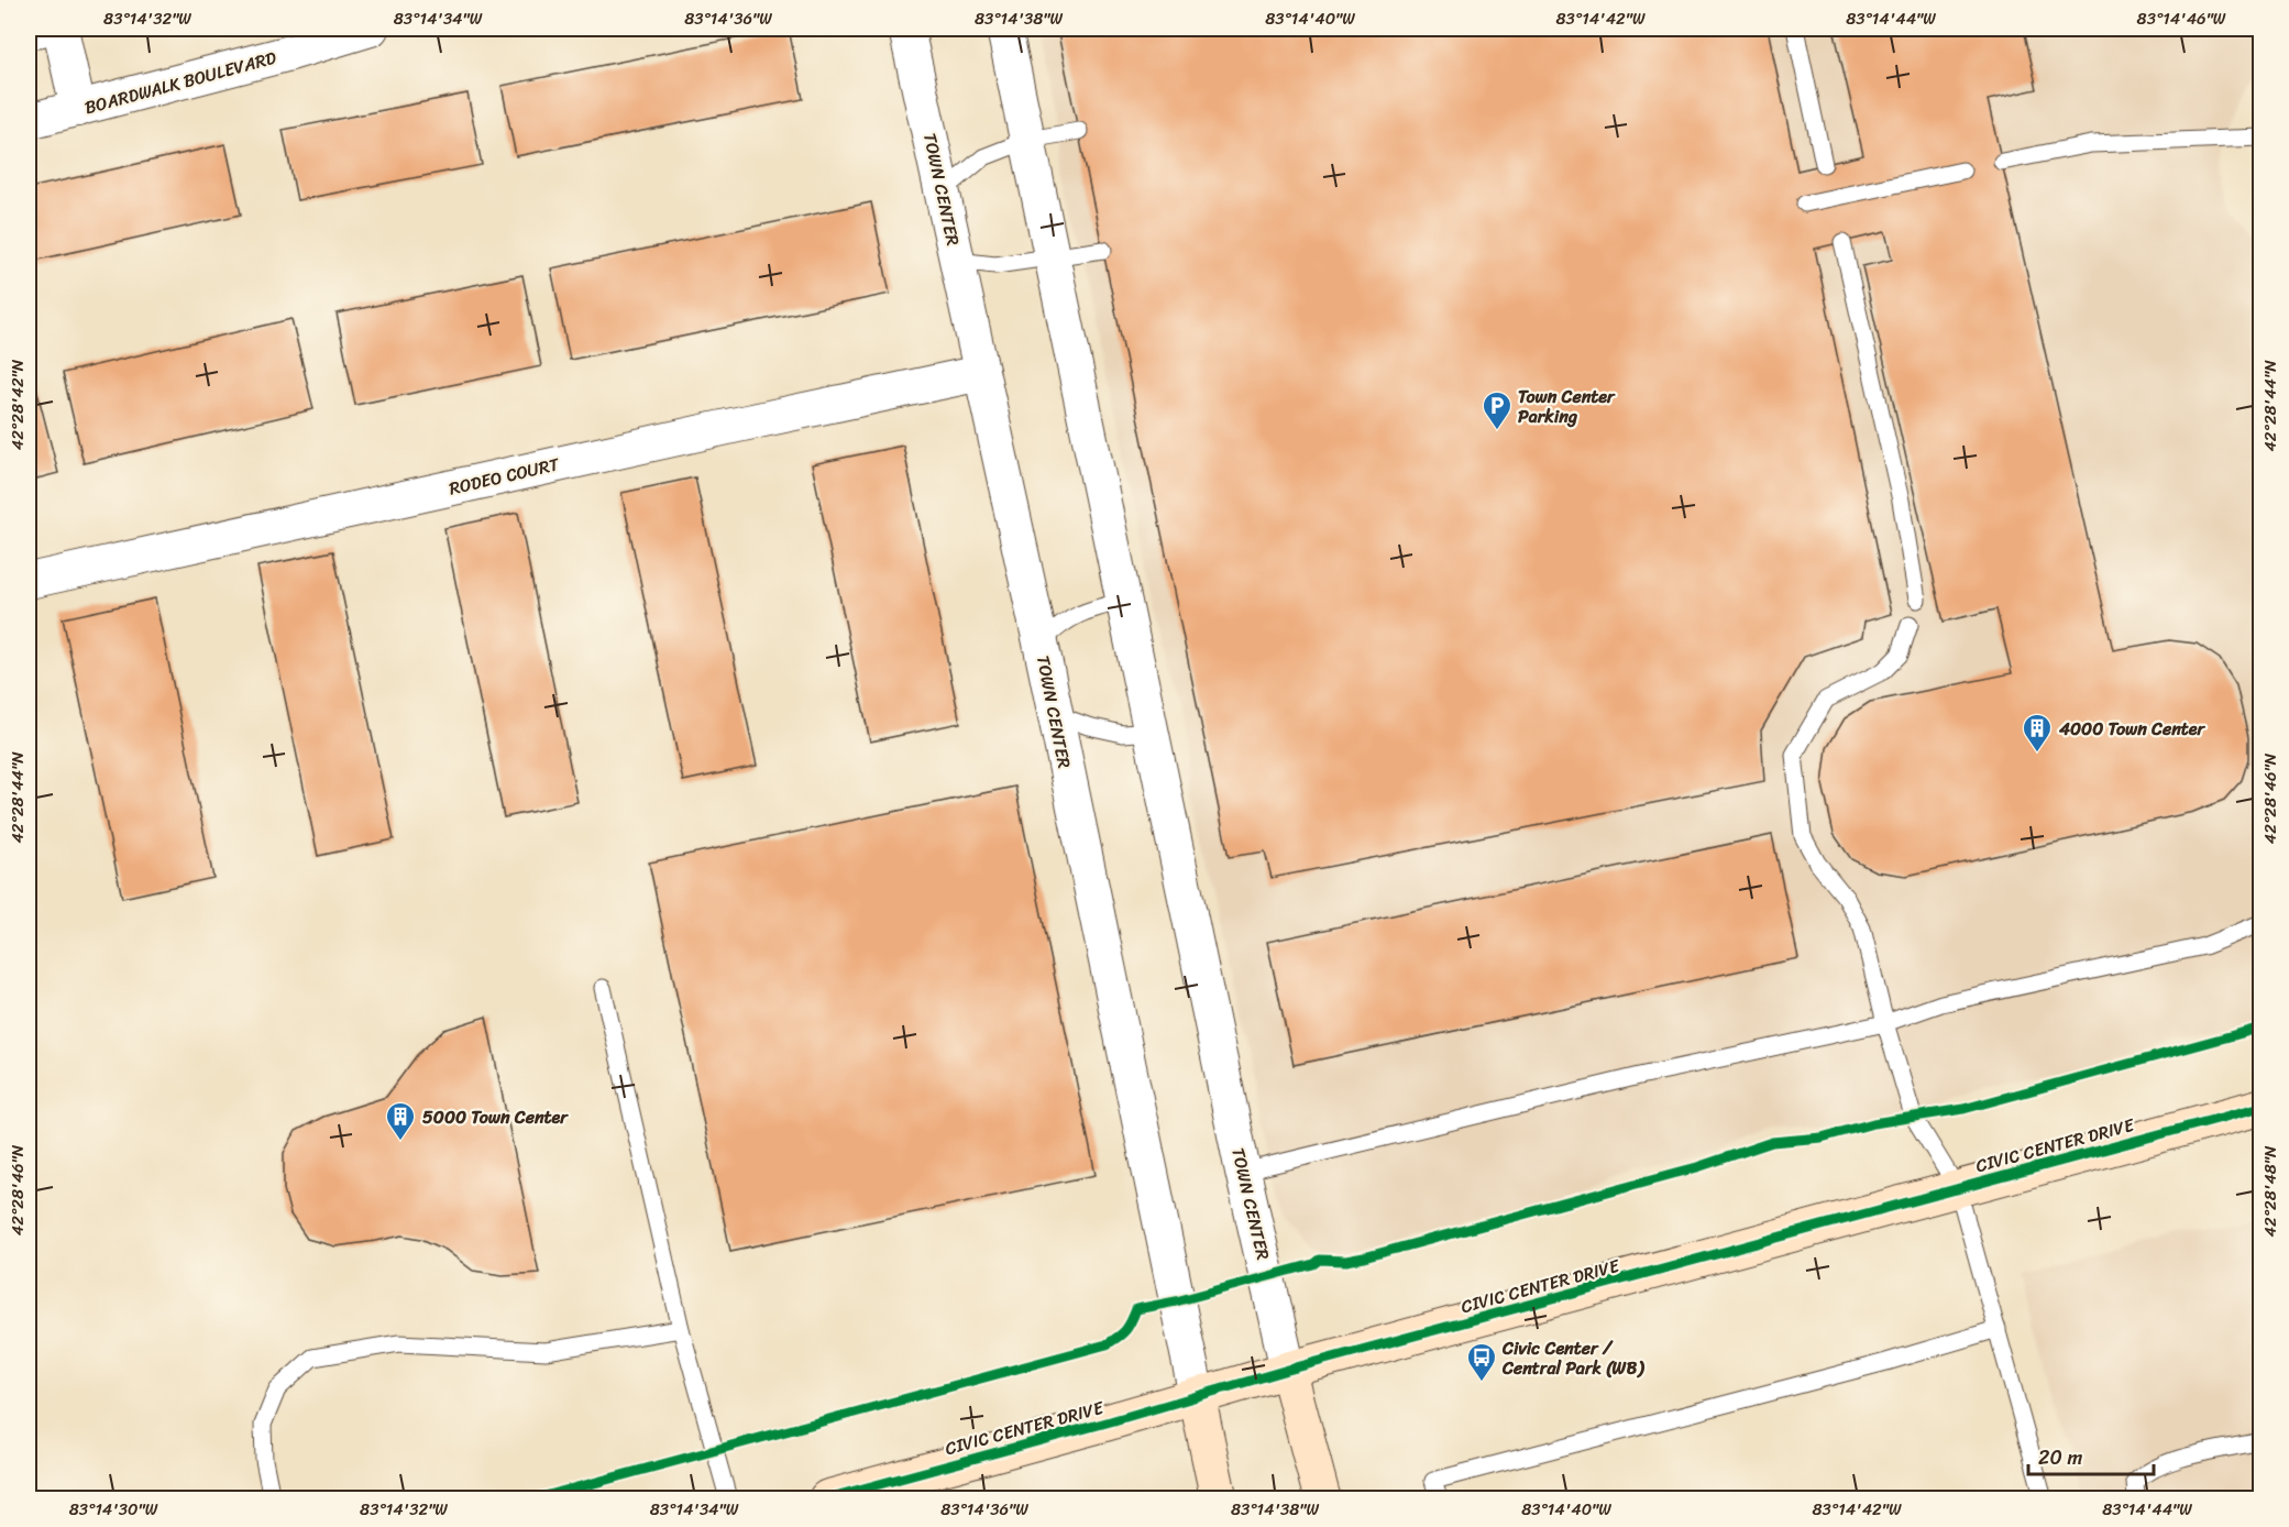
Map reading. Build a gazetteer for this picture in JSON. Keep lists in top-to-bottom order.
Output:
{
  "streets": {
    "street": [
      "BOARDWALK BOULEVARD",
      "TOWN CENTER",
      "RODEO COURT",
      "CIVIC CENTER DRIVE"
    ]
  },
  "crossings": [
    ["TOWN CENTER", "RODEO COURT"],
    ["TOWN CENTER", "CIVIC CENTER DRIVE"]
  ],
  "places": {
    "parking": ["Town Center Parking"],
    "building": ["4000 Town Center", "5000 Town Center"],
    "bus stop": ["Civic Center / Central Park (WB)"]
  },
  "scale_bar": "20 m",
  "coordinates": [
    "83°14'32\"W",
    "83°14'34\"W",
    "83°14'36\"W",
    "83°14'38\"W",
    "83°14'40\"W",
    "83°14'42\"W",
    "83°14'44\"W",
    "83°14'46\"W",
    "42°28'42\"N",
    "42°28'44\"N",
    "42°28'46\"N",
    "42°28'48\"N",
    "83°14'30\"W"
  ]
}
